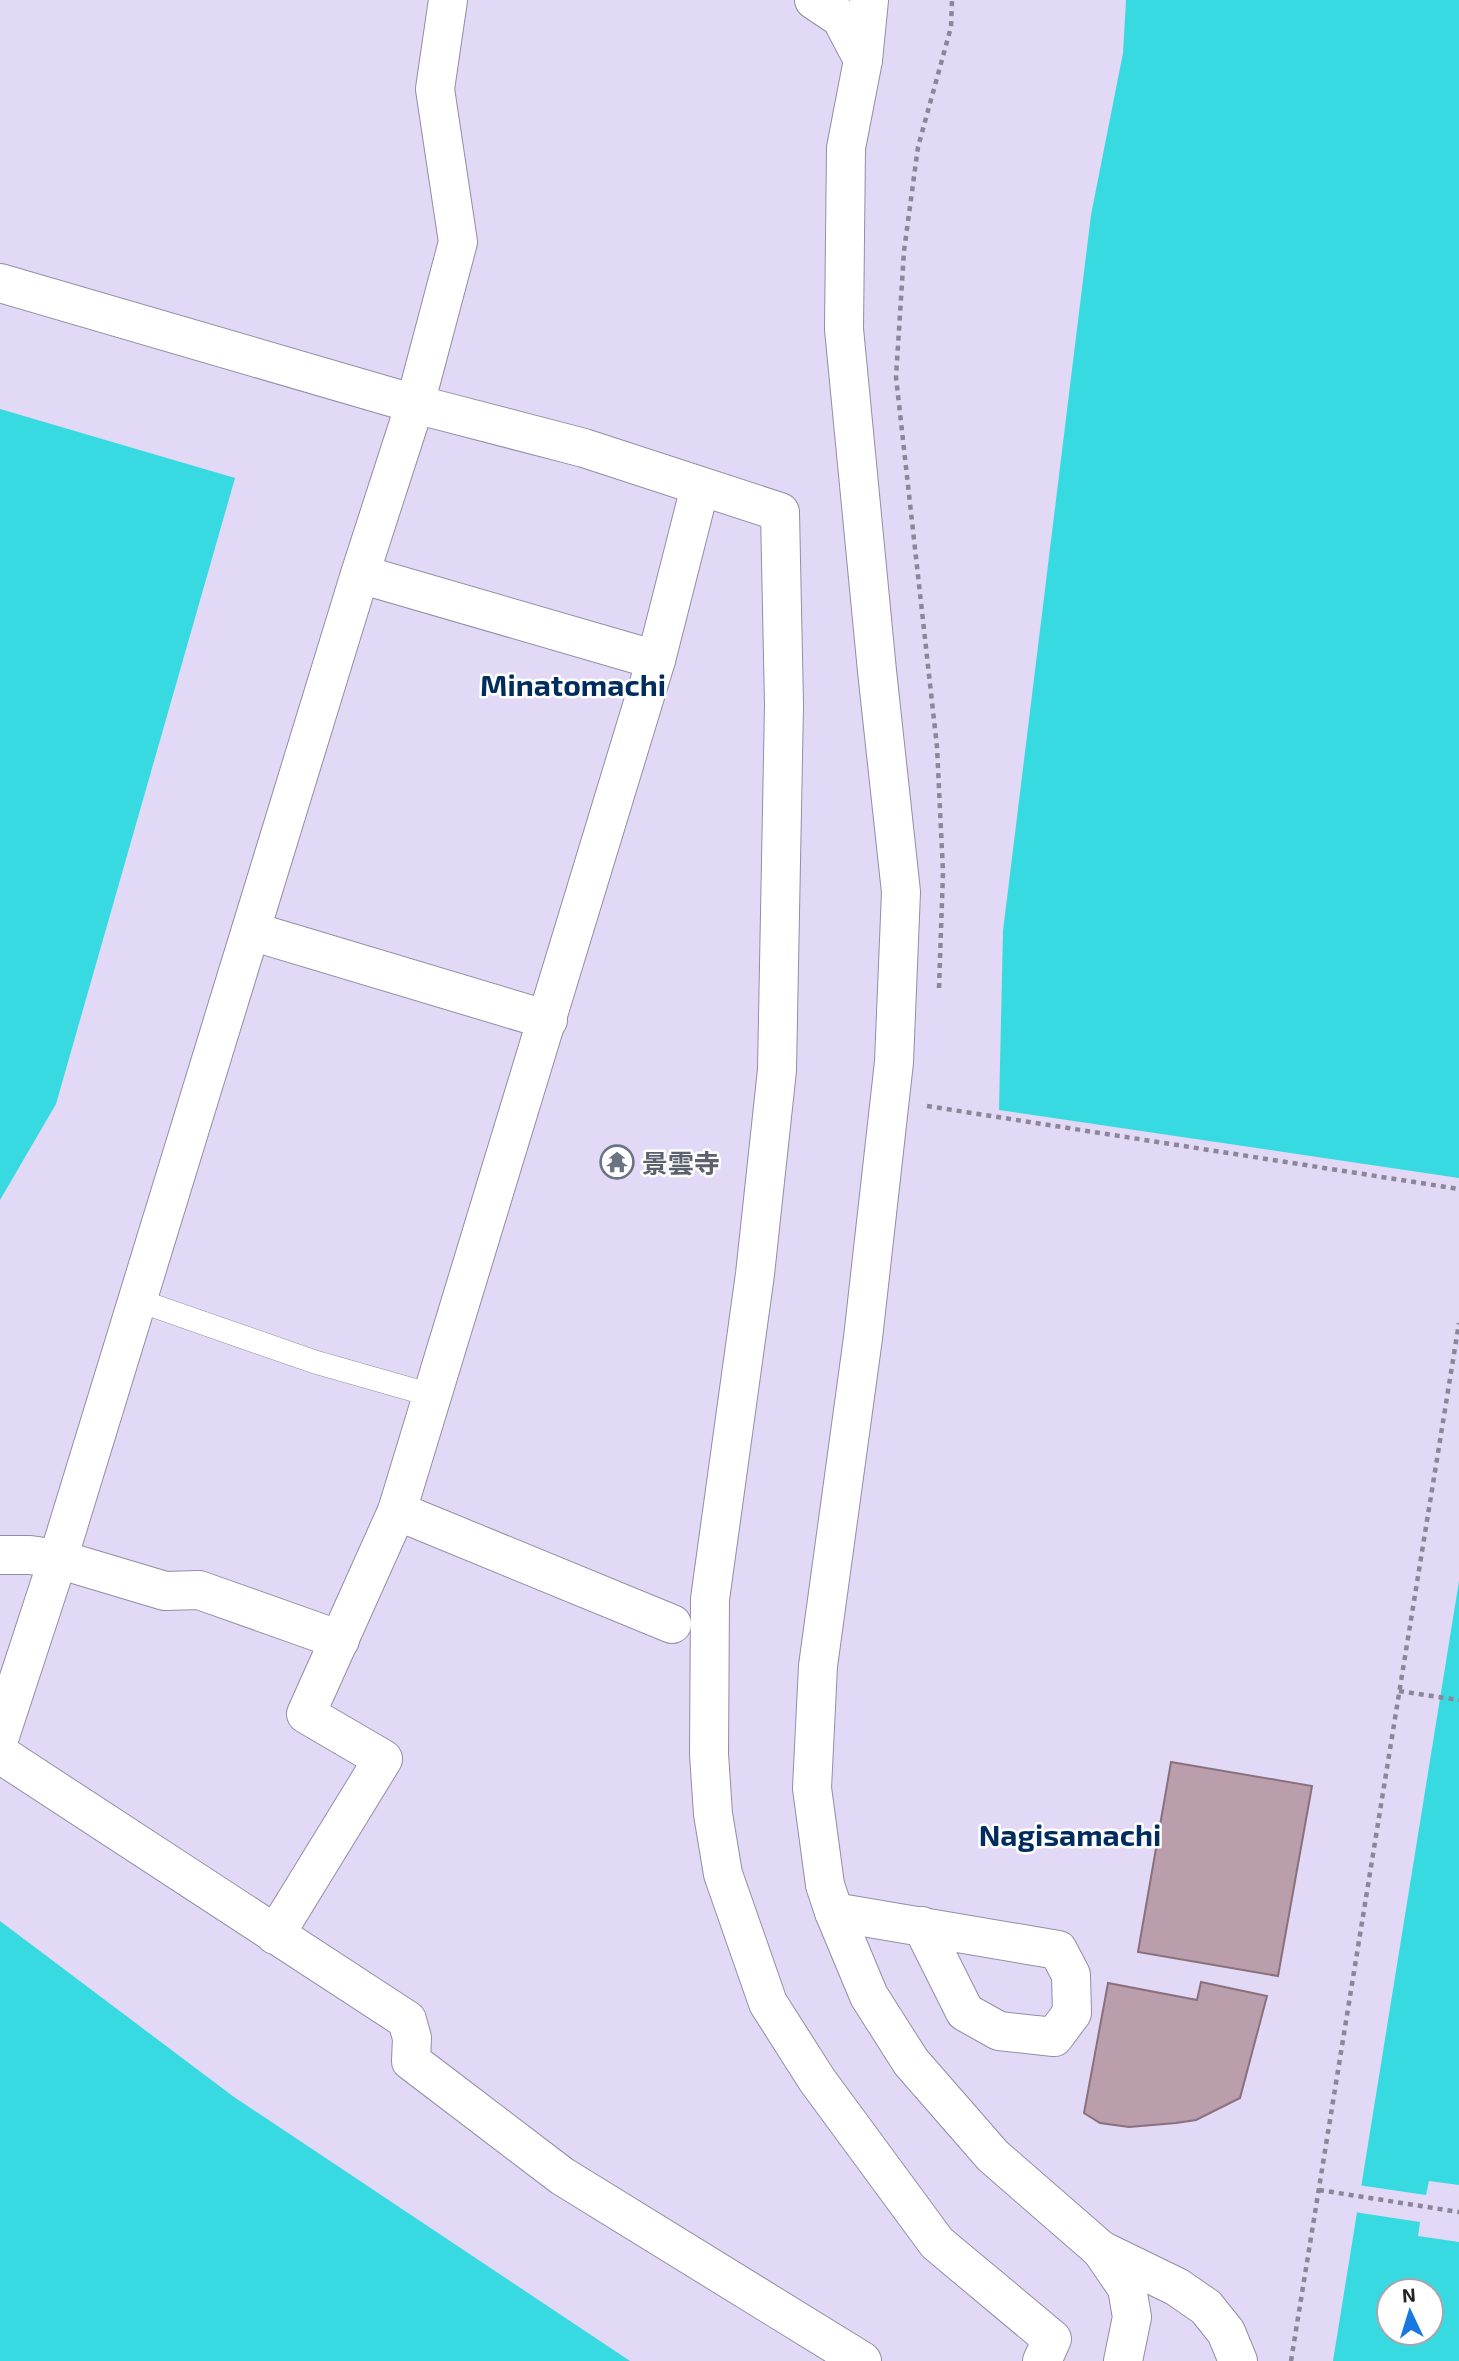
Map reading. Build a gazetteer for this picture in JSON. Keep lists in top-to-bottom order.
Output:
{
  "districts": ["Minatomachi", "Nagisamachi"],
  "places": {
    "temple": ["景雲寺"]
  },
  "north": "top"
}
